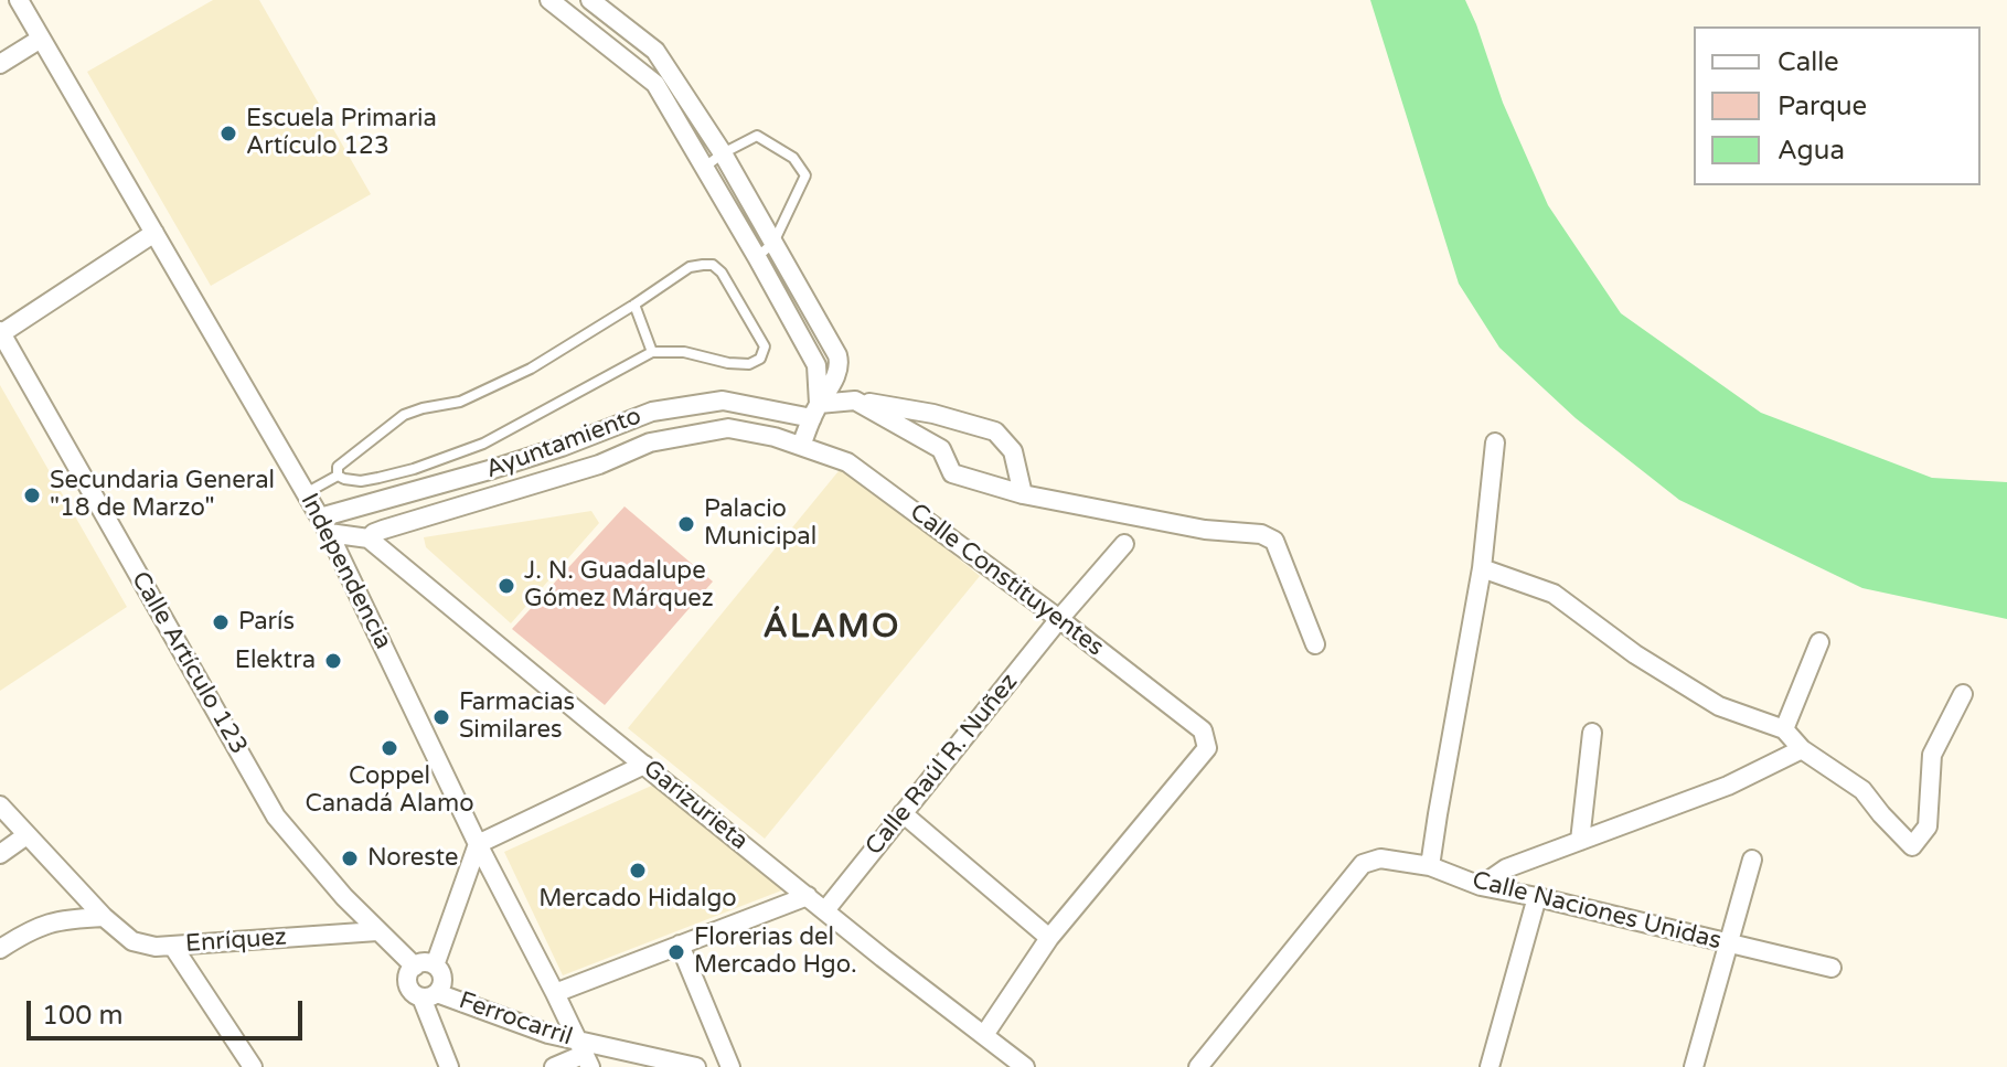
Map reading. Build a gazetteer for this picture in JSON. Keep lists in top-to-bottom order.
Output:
{
  "streets": {
    "street": [
      "Ayuntamiento",
      "Independencia",
      "Calle Constituyentes",
      "Calle Artículo 123",
      "Calle Raúl R. Nuñez",
      "Garizurieta",
      "Calle Naciones Unidas",
      "Enríquez",
      "Ferrocarril"
    ]
  },
  "crossings": [
    ["Ayuntamiento", "Independencia"],
    ["Ayuntamiento", "Calle Constituyentes"],
    ["Ayuntamiento", "Garizurieta"],
    ["Independencia", "Ferrocarril"],
    ["Calle Constituyentes", "Calle Raúl R. Nuñez"],
    ["Calle Artículo 123", "Enríquez"],
    ["Calle Artículo 123", "Ferrocarril"],
    ["Calle Raúl R. Nuñez", "Garizurieta"]
  ],
  "districts": ["ÁLAMO"],
  "places": [
    "Escuela Primaria Artículo 123",
    "Secundaria General \"18 de Marzo\"",
    "Palacio Municipal",
    "J. N. Guadalupe Gómez Márquez",
    "París",
    "Elektra",
    "Farmacias Similares",
    "Coppel Canadá Alamo",
    "Noreste",
    "Mercado Hidalgo",
    "Florerias del Mercado Hgo."
  ],
  "legend": ["Calle", "Parque", "Agua"],
  "scale_bar": "100 m"
}
